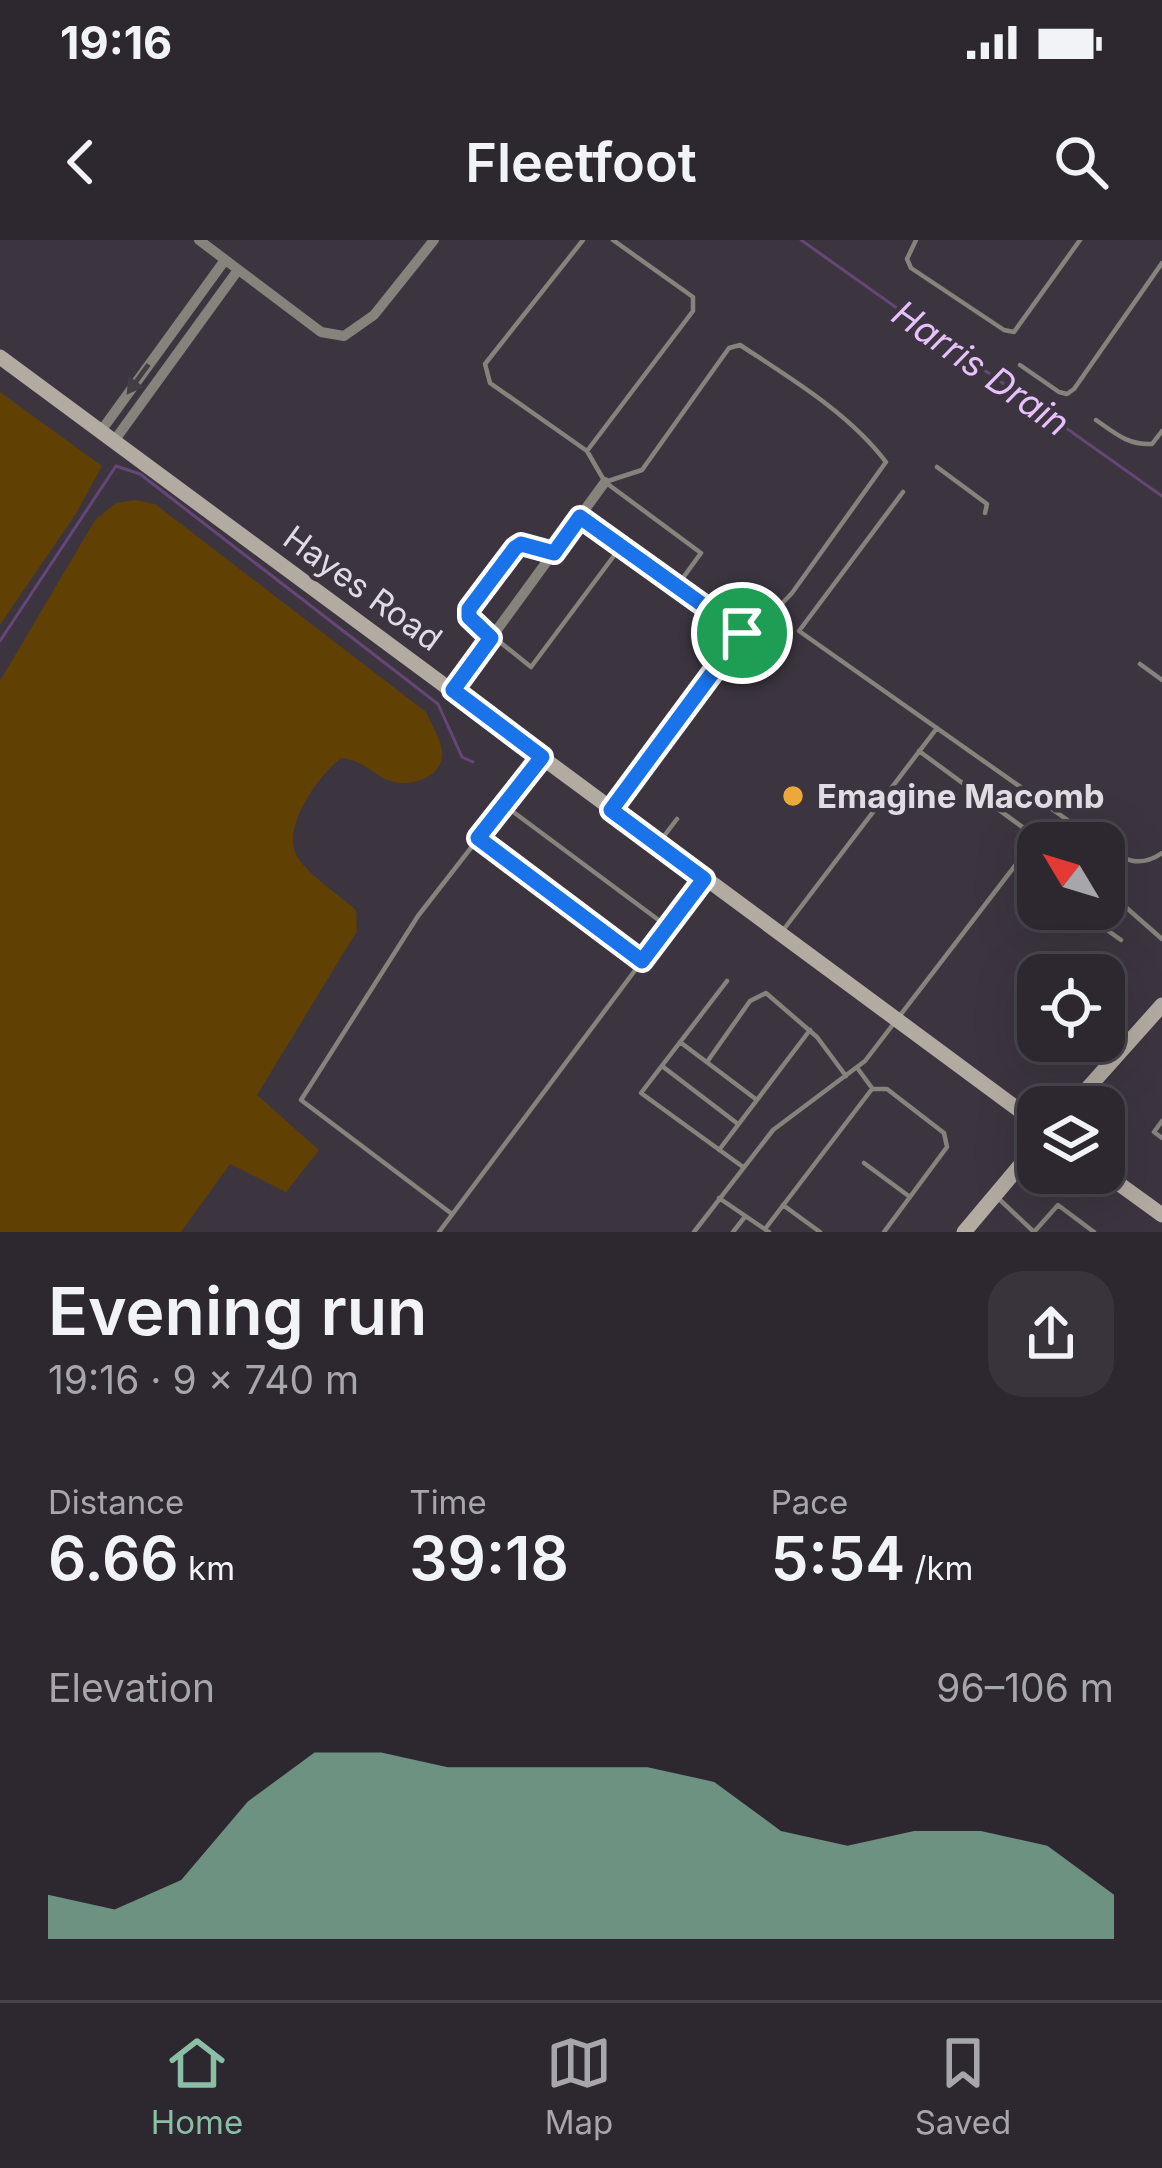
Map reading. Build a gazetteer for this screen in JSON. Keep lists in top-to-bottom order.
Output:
{
  "streets": {
    "street": ["Hayes Road"]
  },
  "water": ["Harris Drain"],
  "places": ["Emagine Macomb"],
  "north": "top left",
  "page": {
    "status": "19:16",
    "header": "Fleetfoot",
    "heading": ["Evening run", "19:16 · 9 × 740 m"],
    "stats": [
      ["Distance", "6.66 km"],
      ["Time", "39:18"],
      ["Pace", "5:54 /km"]
    ],
    "chart": ["Elevation", "96–106 m"],
    "tabs": ["Home", "Map", "Saved"]
  }
}
